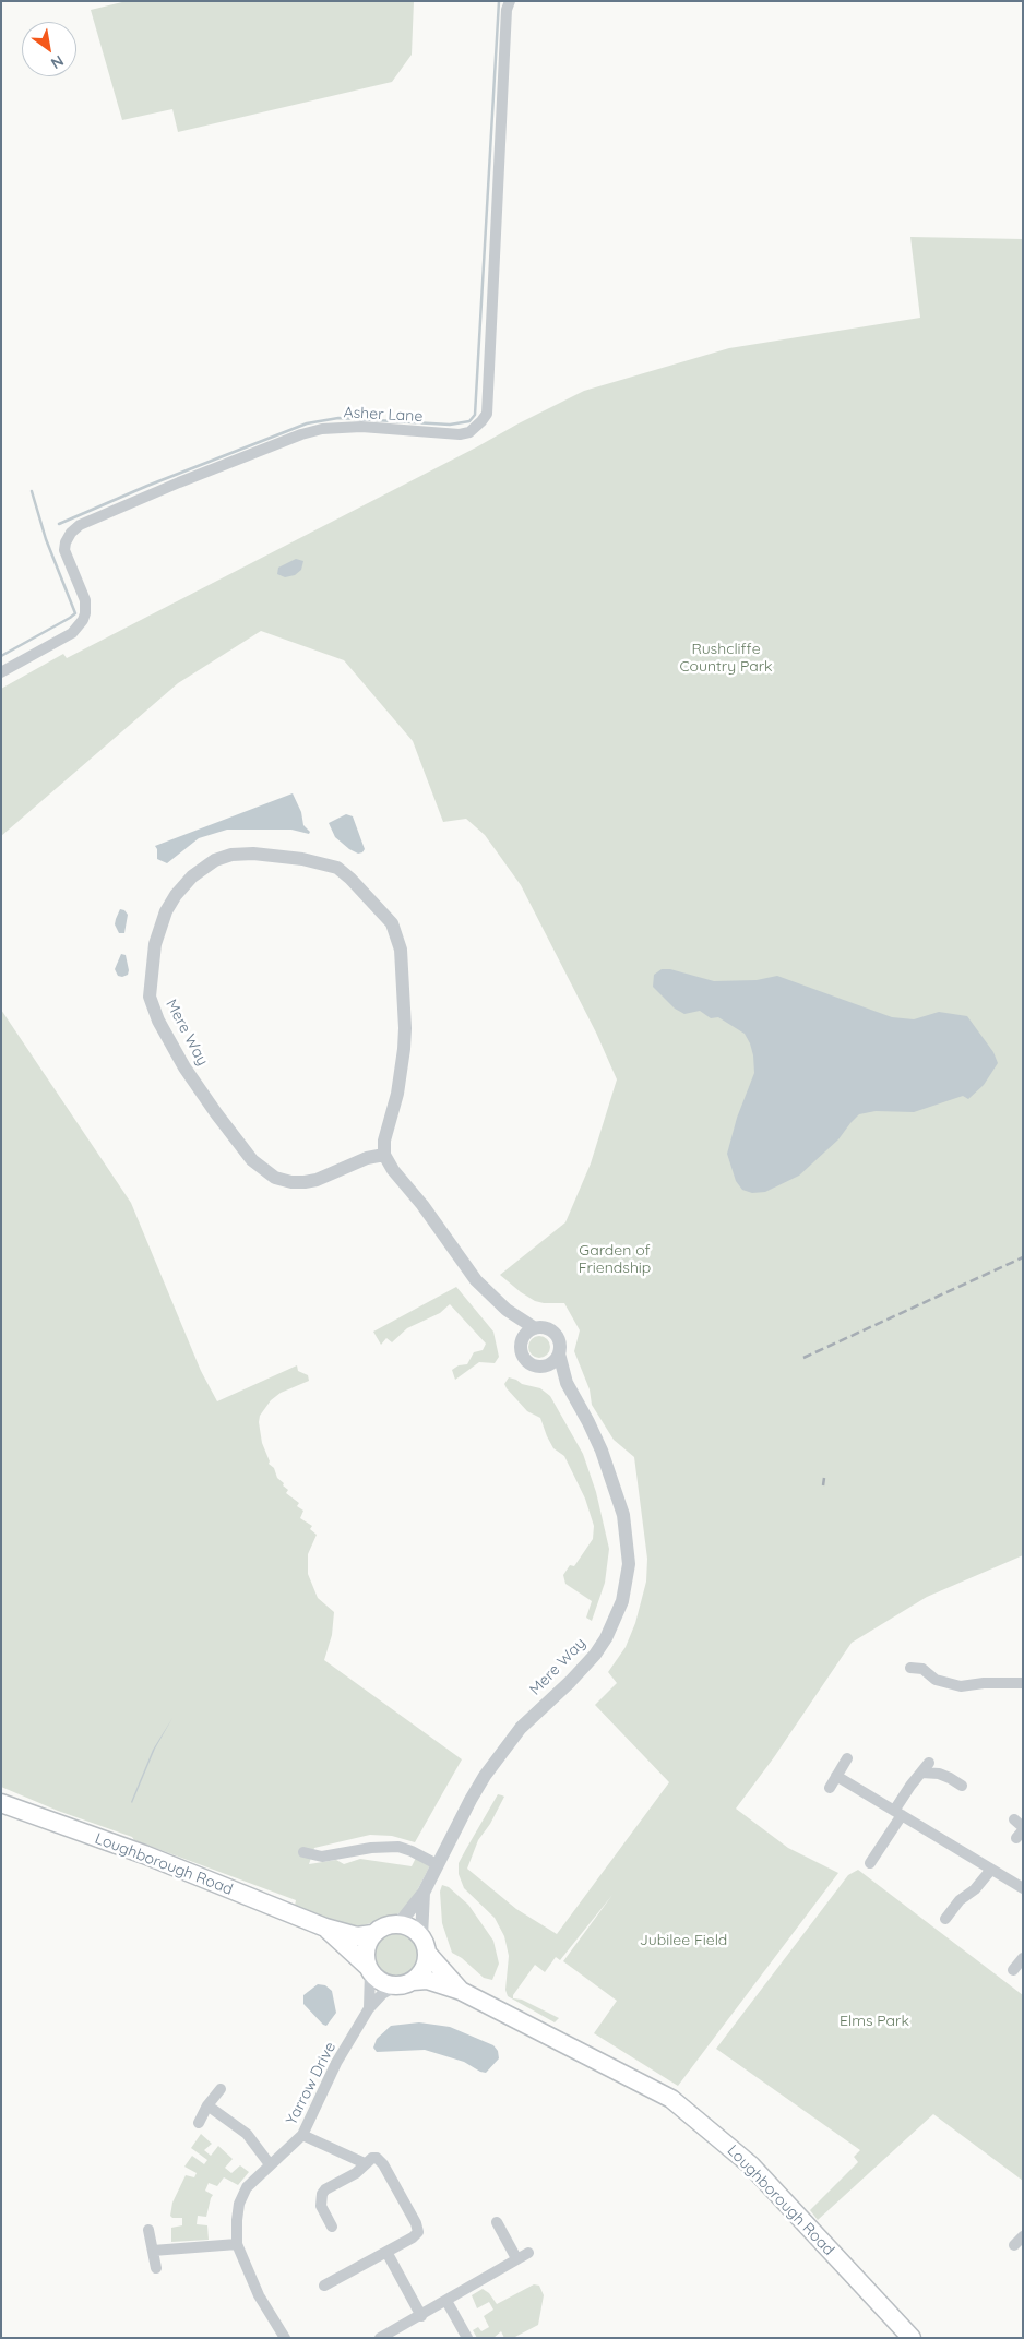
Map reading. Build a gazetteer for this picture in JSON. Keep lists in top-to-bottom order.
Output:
{
  "streets": {
    "main road": ["Loughborough Road"],
    "street": ["Asher Lane", "Mere Way", "Yarrow Drive"]
  },
  "crossings": [
    ["Mere Way", "Loughborough Road"]
  ],
  "parks": [
    "Rushcliffe Country Park",
    "Garden of Friendship",
    "Jubilee Field",
    "Elms Park"
  ],
  "north": "bottom right"
}
